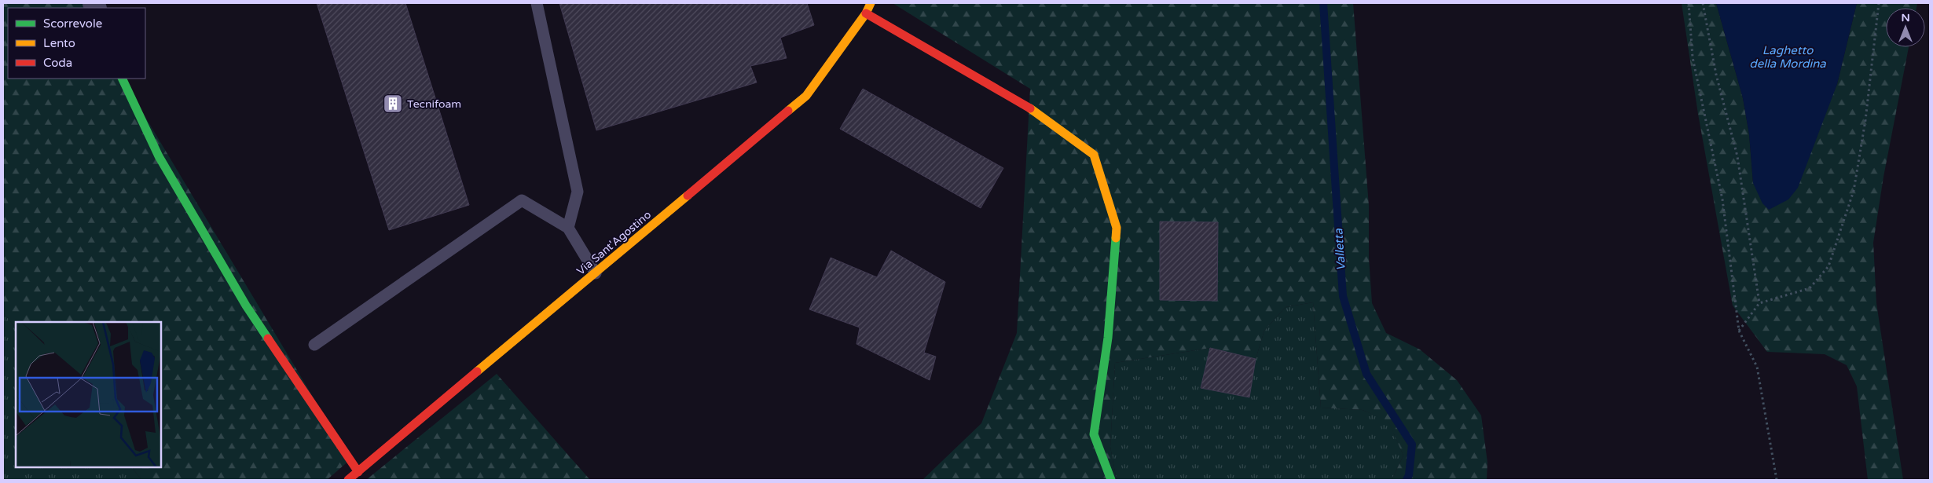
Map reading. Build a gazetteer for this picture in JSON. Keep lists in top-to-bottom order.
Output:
{
  "streets": {
    "street": ["Via Sant'Agostino"]
  },
  "water": ["Laghetto della Mordina", "Valletta"],
  "places": {
    "building": ["Tecnifoam"]
  },
  "legend": ["Scorrevole", "Lento", "Coda"],
  "north": "top"
}
